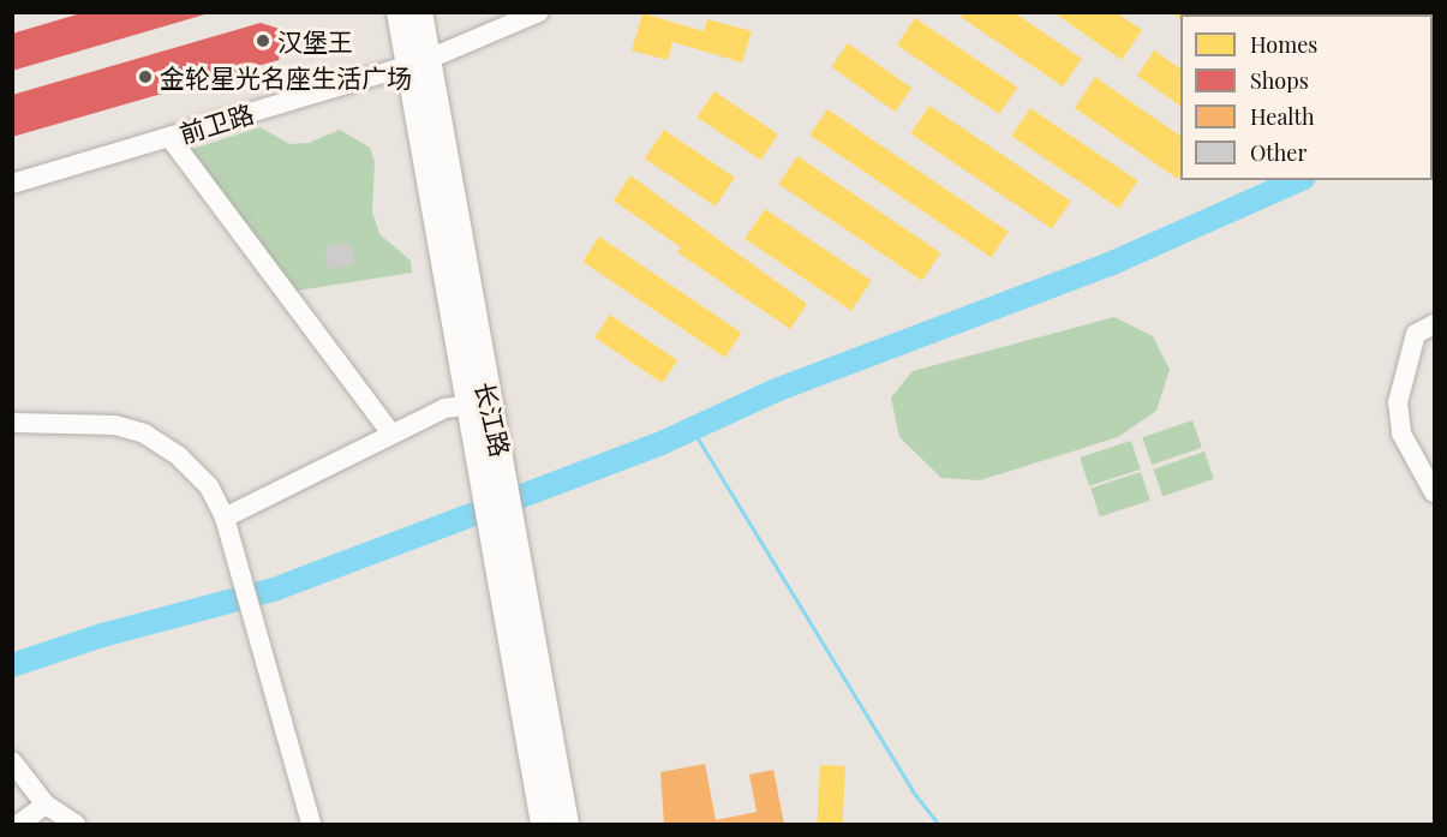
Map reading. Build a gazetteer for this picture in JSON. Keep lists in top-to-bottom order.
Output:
{
  "streets": {
    "main road": ["长江路"],
    "street": ["前卫路"]
  },
  "crossings": [
    ["前卫路", "长江路"]
  ],
  "places": ["汉堡王", "金轮星光名座生活广场"],
  "legend": [
    "Homes",
    "Shops",
    "Health",
    "Other"
  ]
}
